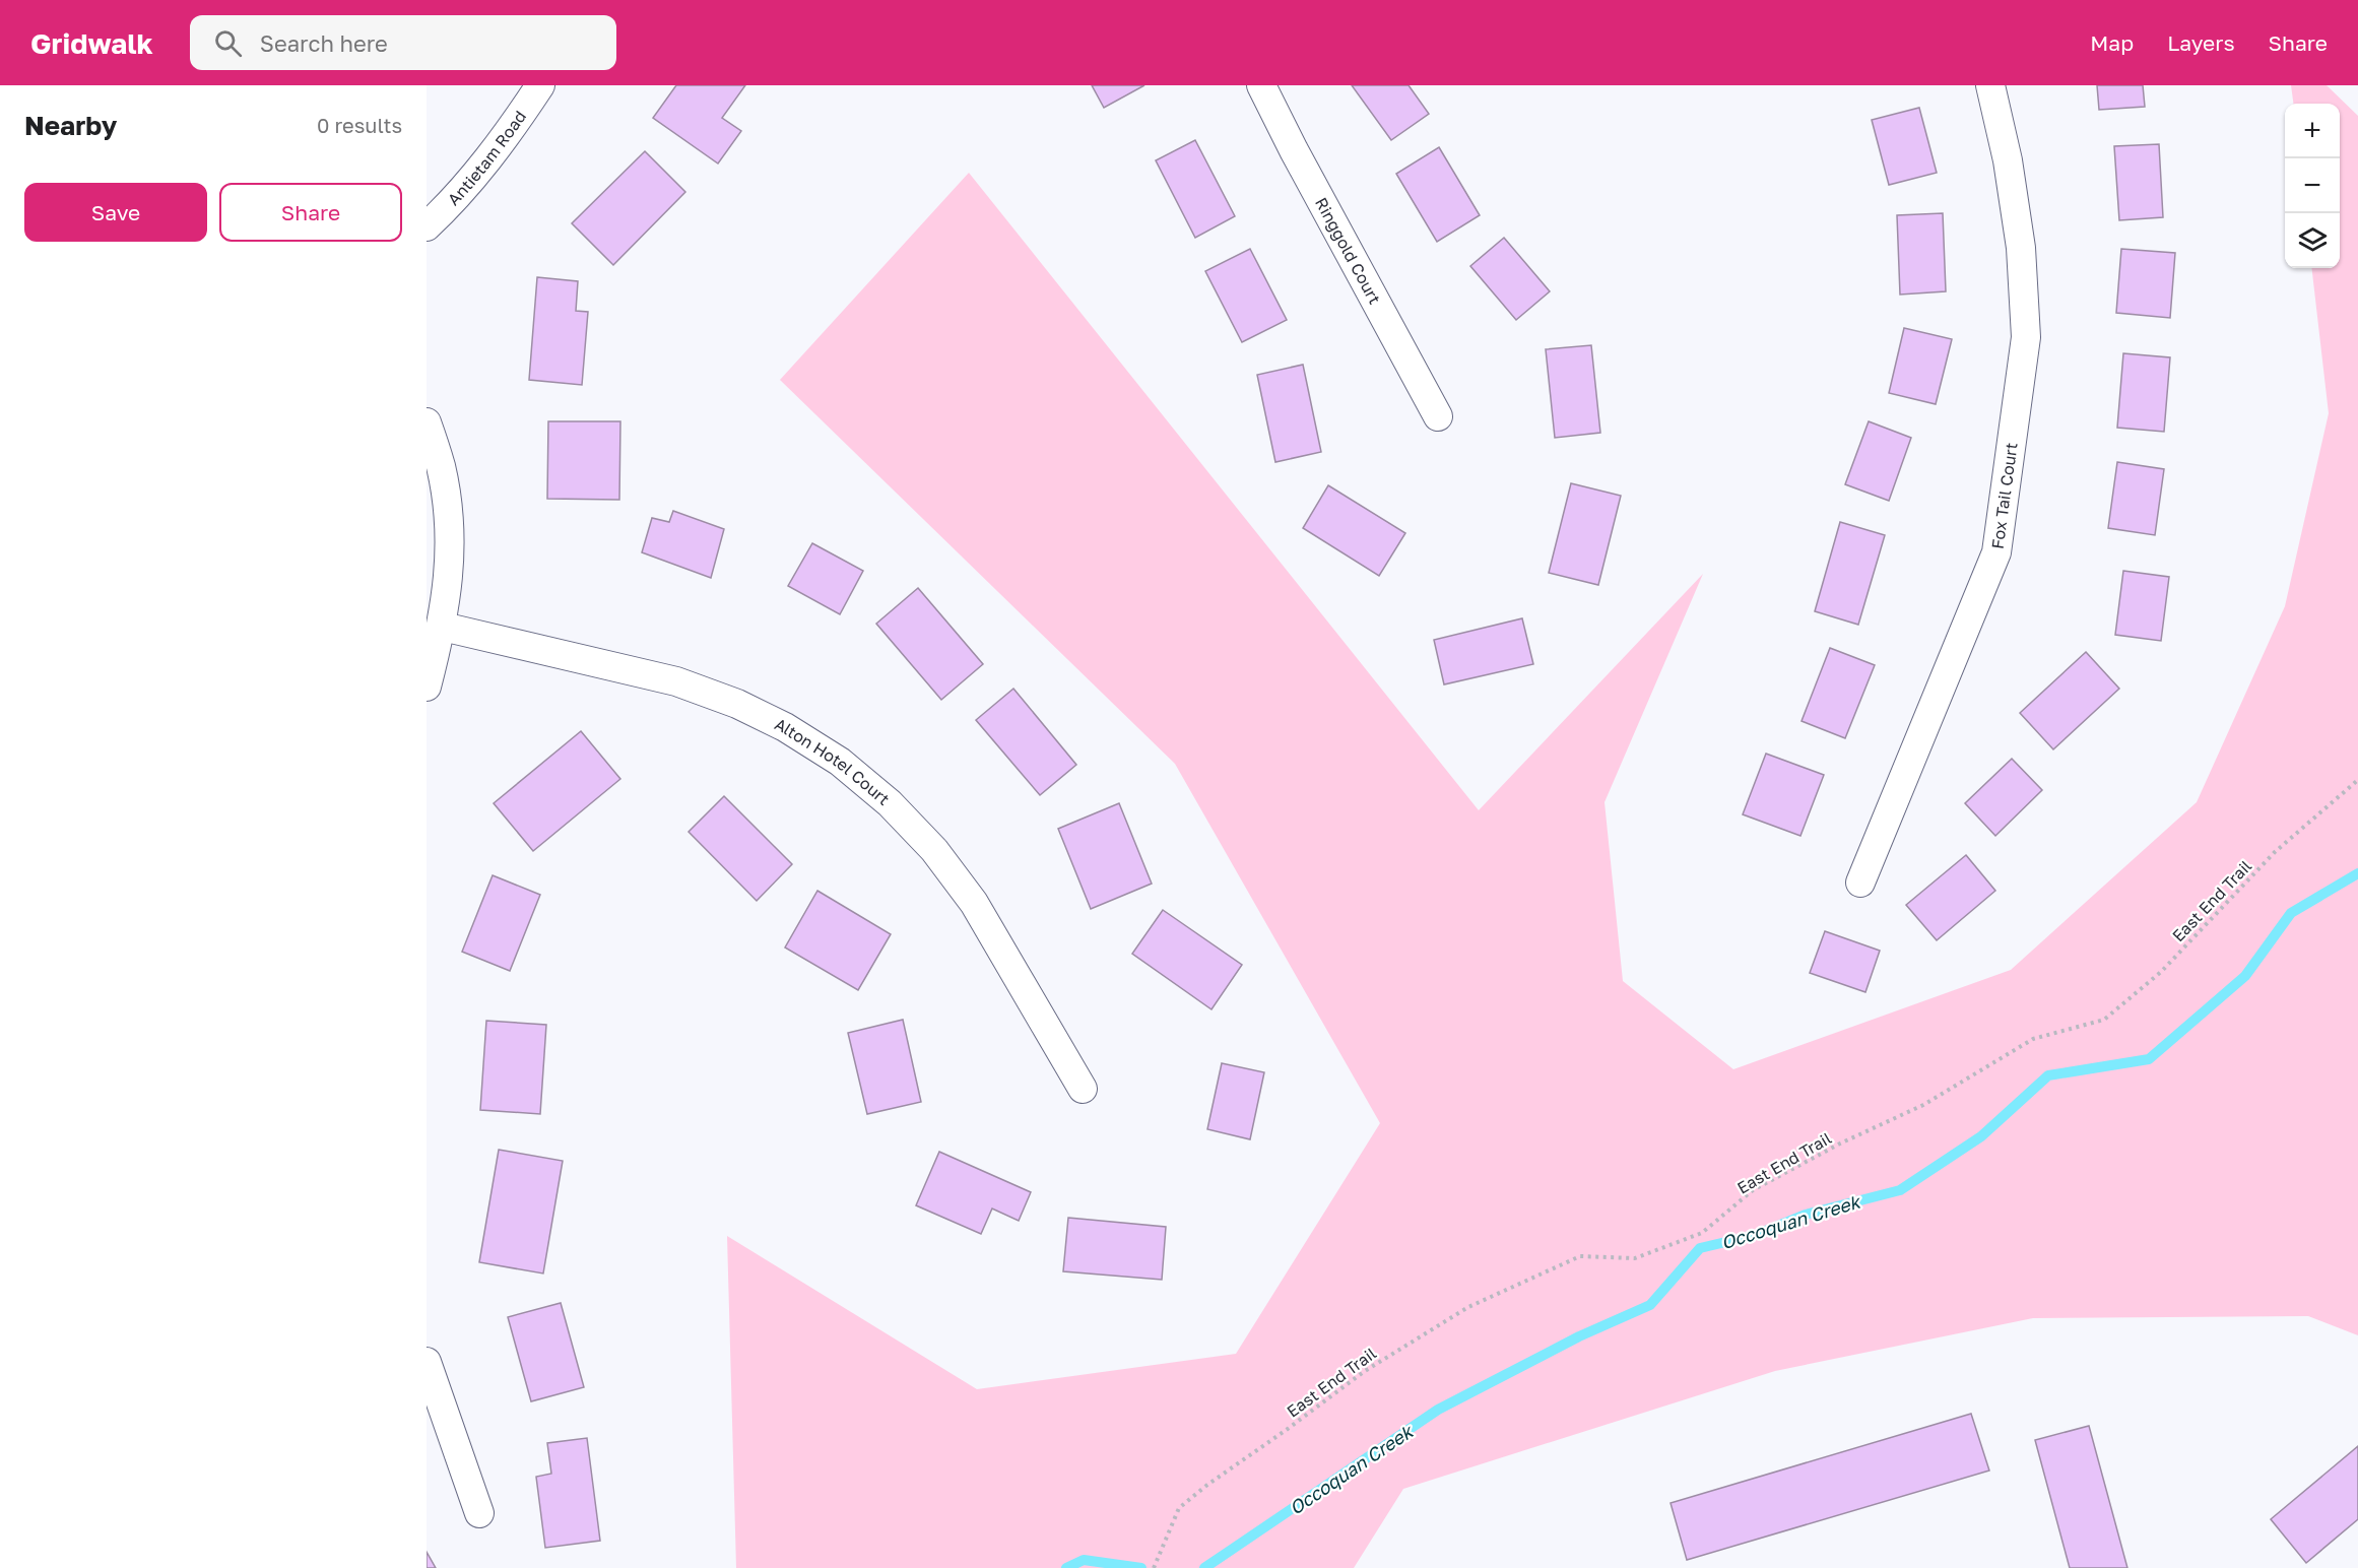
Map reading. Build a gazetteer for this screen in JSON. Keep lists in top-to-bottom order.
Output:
{
  "streets": {
    "street": [
      "Antietam Road",
      "Ringgold Court",
      "Fox Tail Court",
      "Alton Hotel Court"
    ],
    "path": ["East End Trail"]
  },
  "water": ["Occoquan Creek"],
  "page": {
    "header": "Gridwalk",
    "search": "Search here",
    "nav": ["Map", "Layers", "Share"],
    "heading": ["Nearby", "0 results"],
    "map_buttons": ["+", "−"],
    "buttons": ["Save", "Share"]
  }
}
